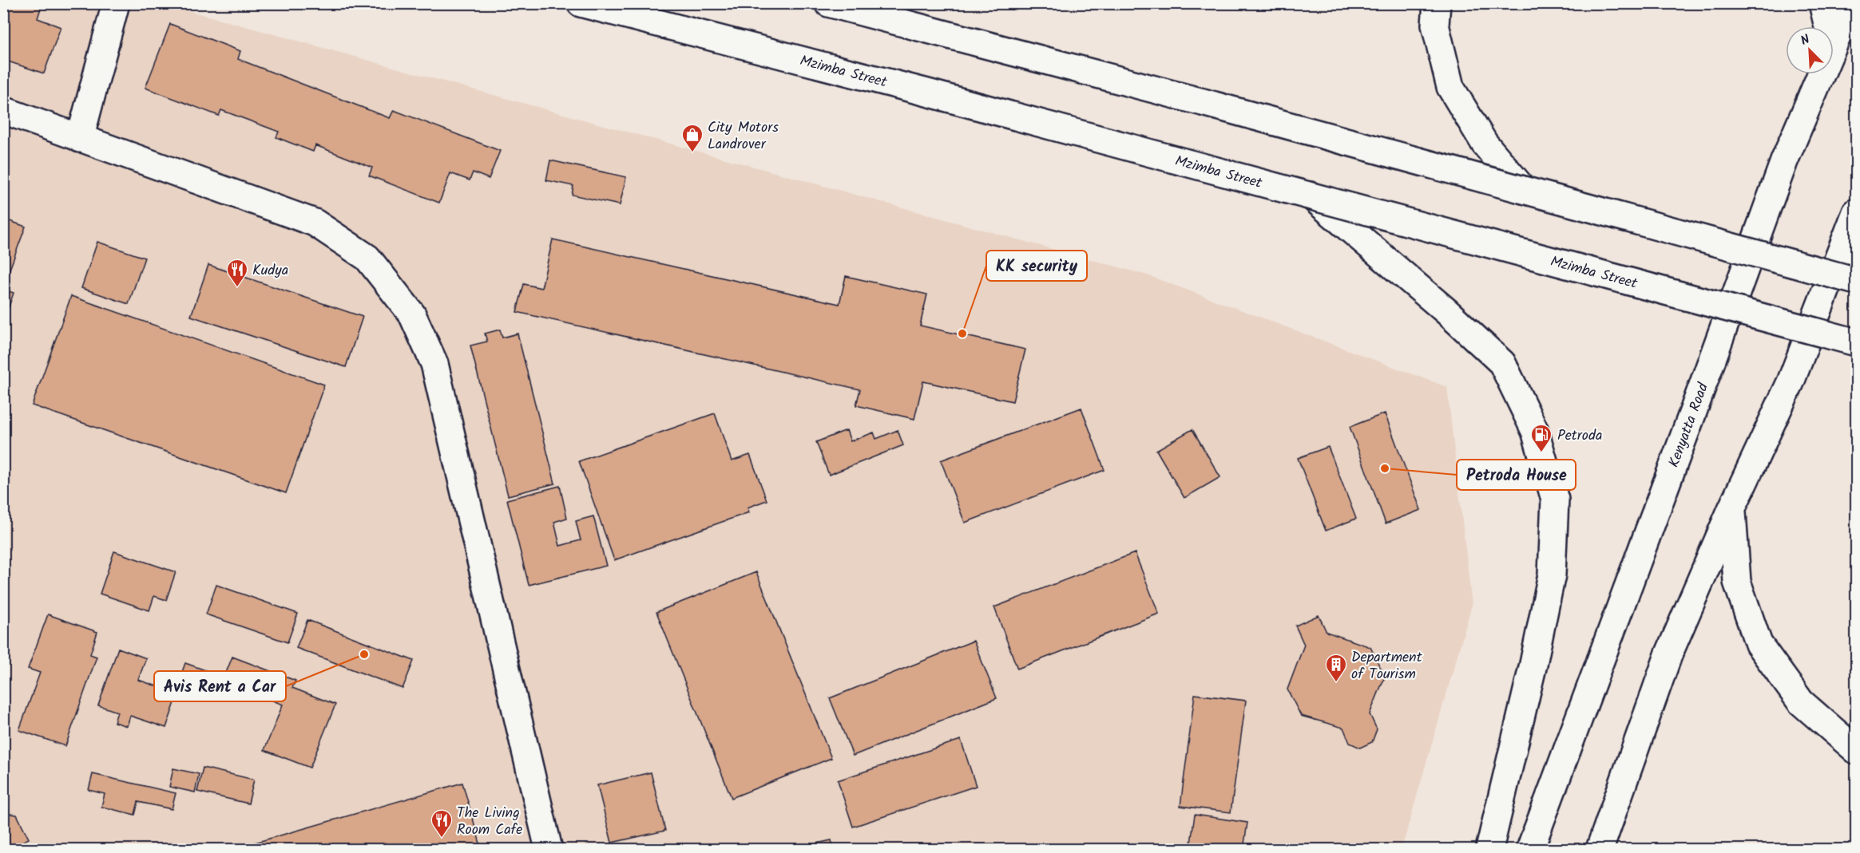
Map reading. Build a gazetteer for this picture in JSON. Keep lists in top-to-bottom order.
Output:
{
  "streets": {
    "main road": ["Mzimba Street", "Kenyatta Road"]
  },
  "places": {
    "shop": ["City Motors Landrover"],
    "restaurant": ["Kudya", "The Living Room Cafe"],
    "other": ["KK security", "Petroda House", "Avis Rent a Car"],
    "fuel station": ["Petroda"],
    "building": ["Department of Tourism"]
  },
  "north": "top left"
}
